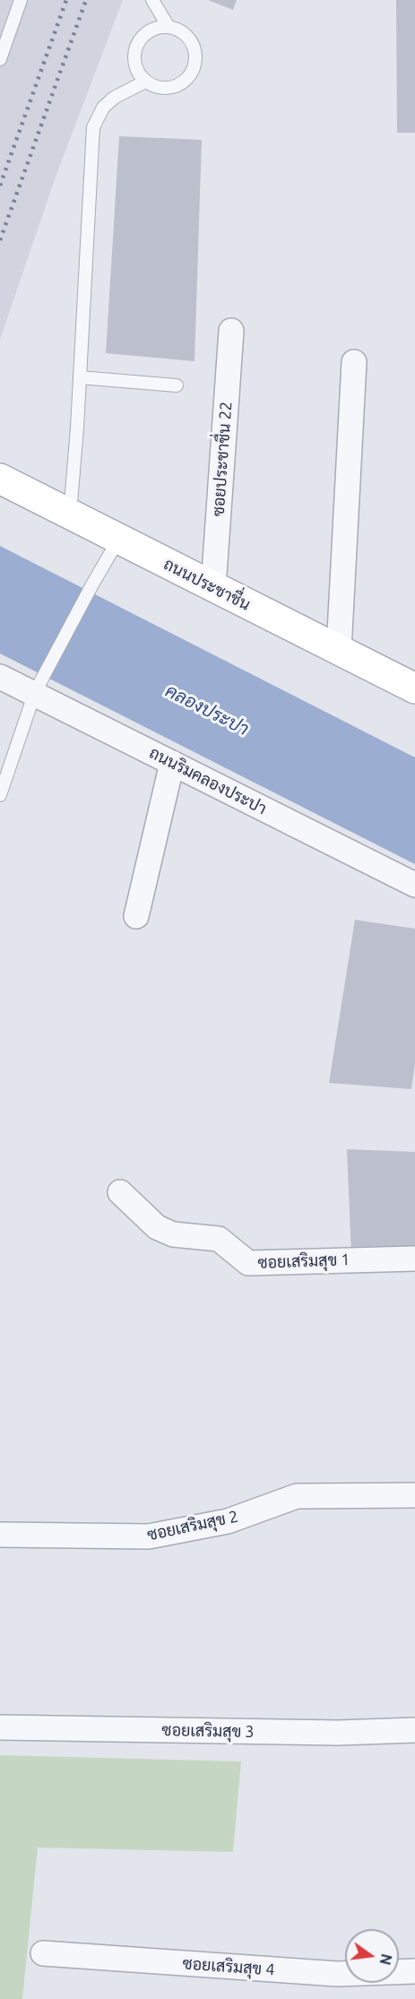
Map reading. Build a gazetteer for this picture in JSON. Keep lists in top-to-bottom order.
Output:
{
  "streets": {
    "main road": ["ถนนประชาชื่น"],
    "street": [
      "ซอยประชาชื่น 22",
      "ถนนริมคลองประปา",
      "ซอยเสริมสุข 1",
      "ซอยเสริมสุข 2",
      "ซอยเสริมสุข 3",
      "ซอยเสริมสุข 4"
    ]
  },
  "crossings": [
    ["ซอยประชาชื่น 22", "ถนนประชาชื่น"]
  ],
  "water": ["คลองประปา"],
  "north": "right"
}
